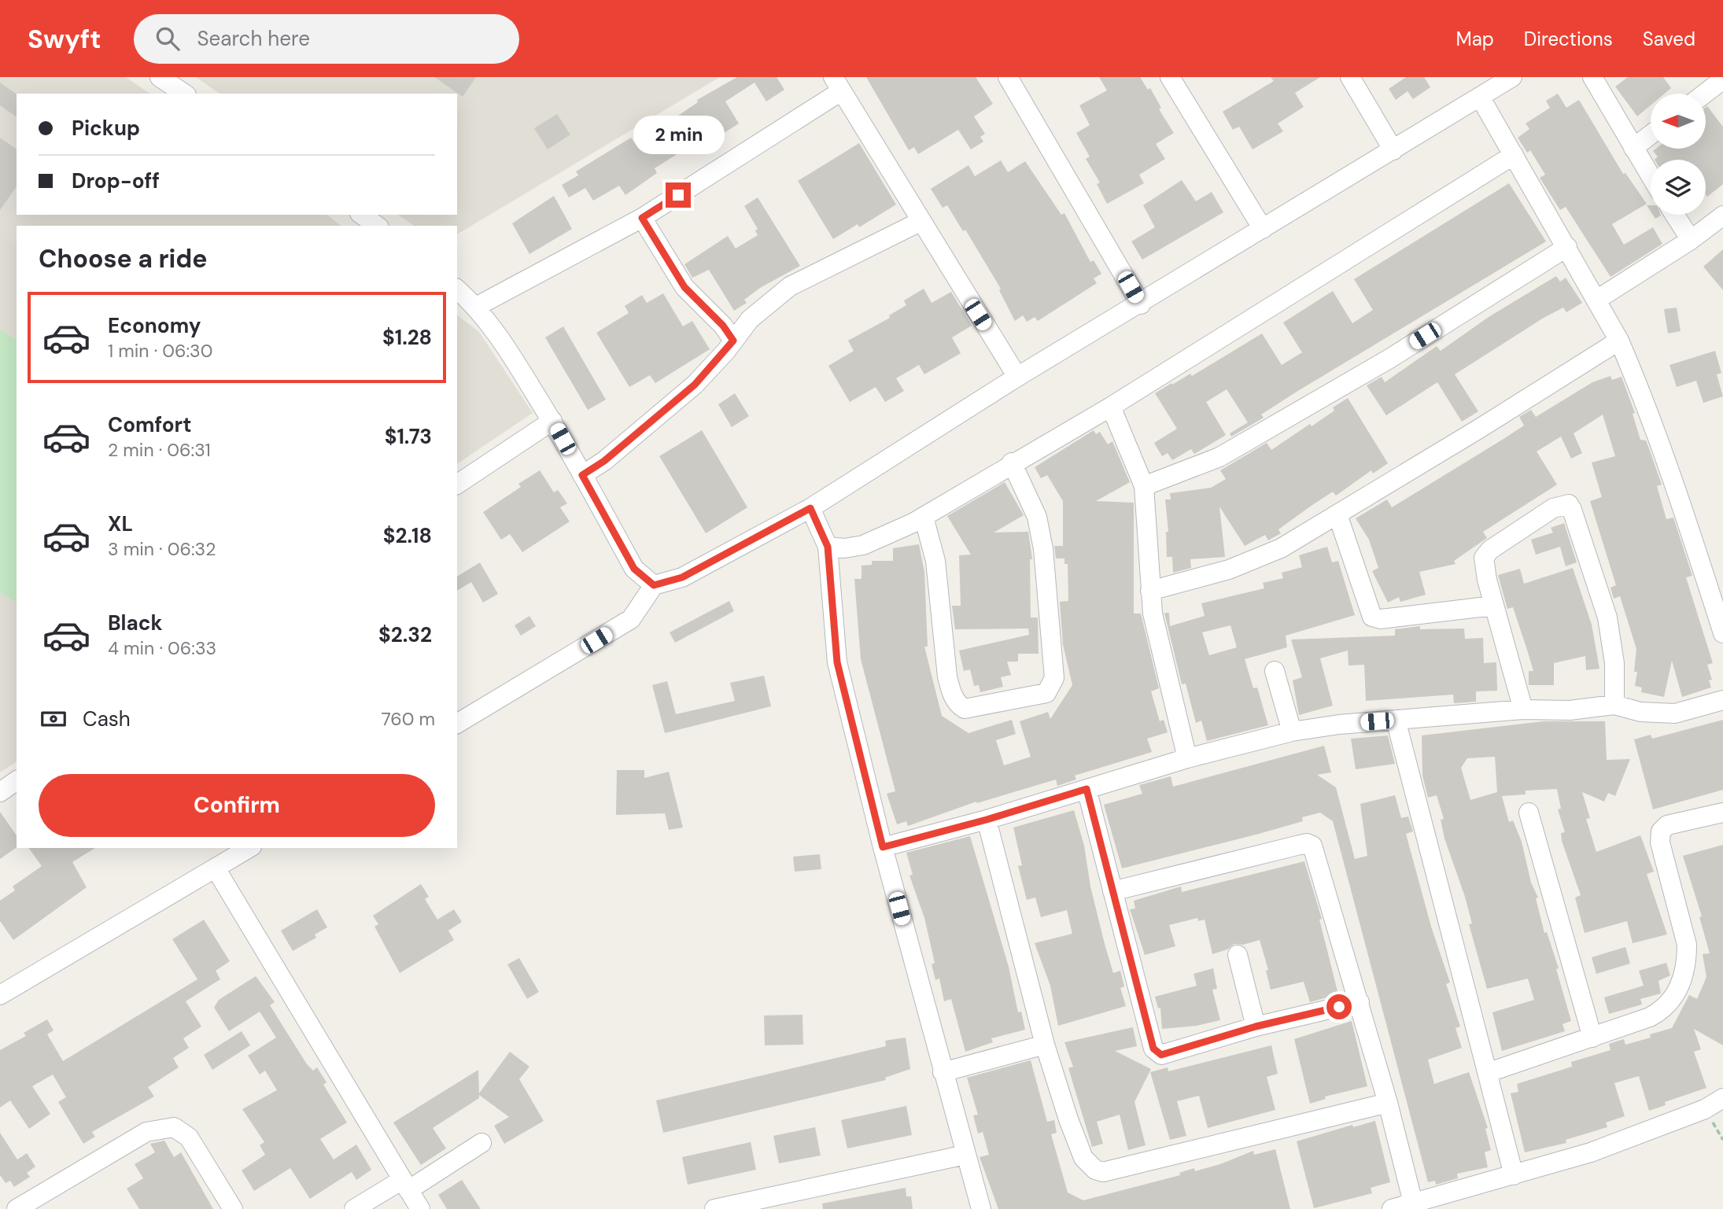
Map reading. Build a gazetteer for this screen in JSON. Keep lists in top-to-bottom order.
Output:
{
  "north": "left",
  "page": {
    "header": "Swyft",
    "search": "Search here",
    "nav": ["Map", "Directions", "Saved"],
    "banner": ["Pickup", "Drop-off"],
    "bubble": "2 min",
    "heading": "Choose a ride",
    "list": [
      {
        "name": "Economy",
        "note": "1 min · 06:30",
        "value": "$1.28"
      },
      {
        "name": "Comfort",
        "note": "2 min · 06:31",
        "value": "$1.73"
      },
      {
        "name": "XL",
        "note": "3 min · 06:32",
        "value": "$2.18"
      },
      {
        "name": "Black",
        "note": "4 min · 06:33",
        "value": "$2.32"
      }
    ],
    "pay": ["Cash", "760 m"],
    "buttons": "Confirm"
  }
}
